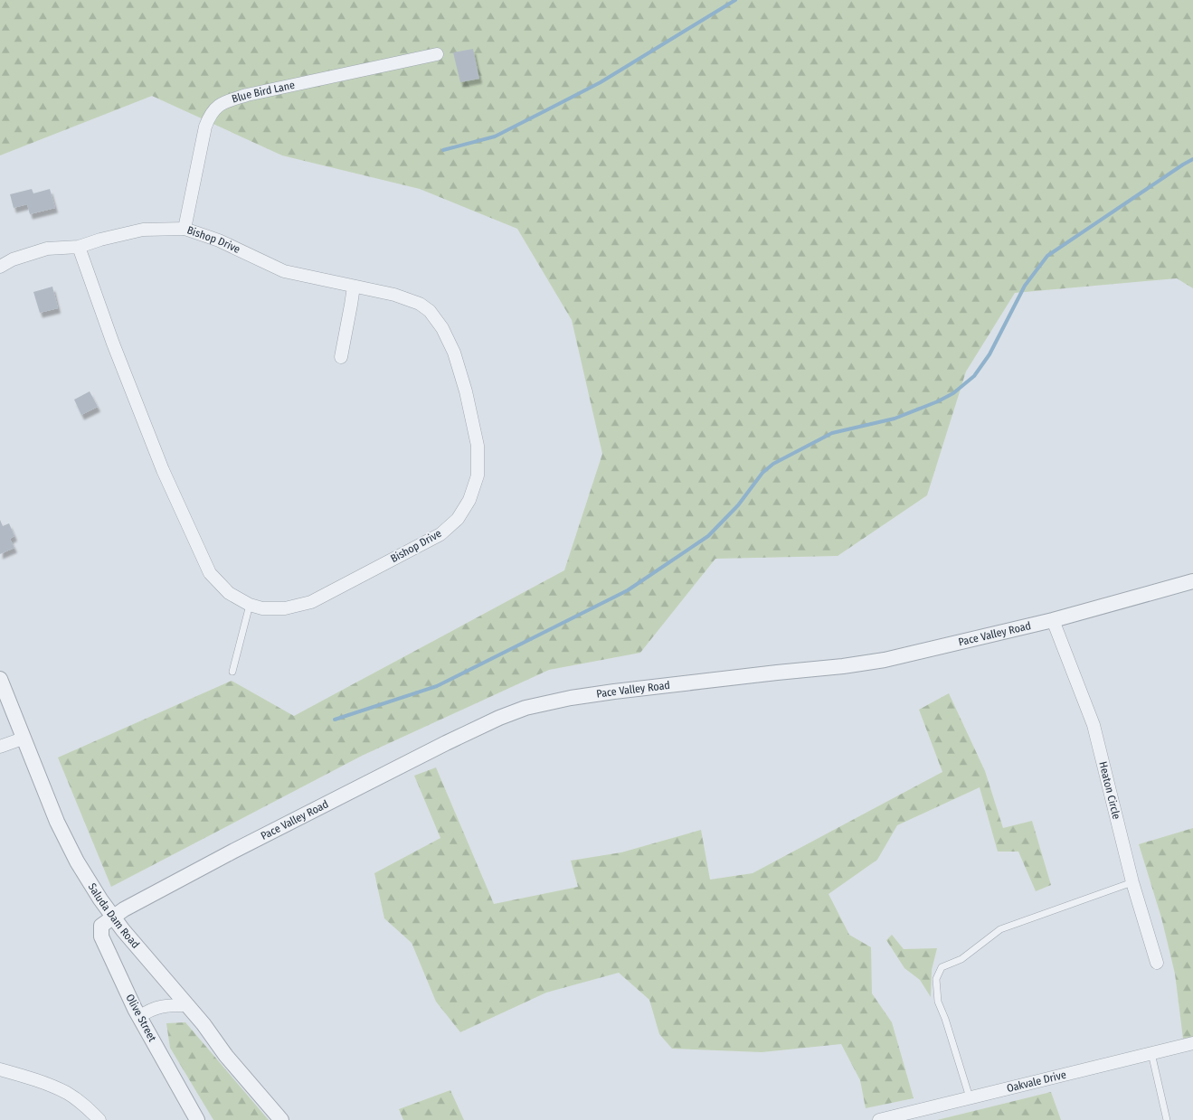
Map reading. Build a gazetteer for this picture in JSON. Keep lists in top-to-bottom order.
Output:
{
  "streets": {
    "street": [
      "Blue Bird Lane",
      "Bishop Drive",
      "Pace Valley Road",
      "Heaton Circle",
      "Saluda Dam Road",
      "Olive Street",
      "Oakvale Drive"
    ]
  },
  "crossings": [
    ["Blue Bird Lane", "Bishop Drive"],
    ["Pace Valley Road", "Heaton Circle"],
    ["Pace Valley Road", "Saluda Dam Road"],
    ["Pace Valley Road", "Olive Street"],
    ["Saluda Dam Road", "Olive Street"]
  ]
}
